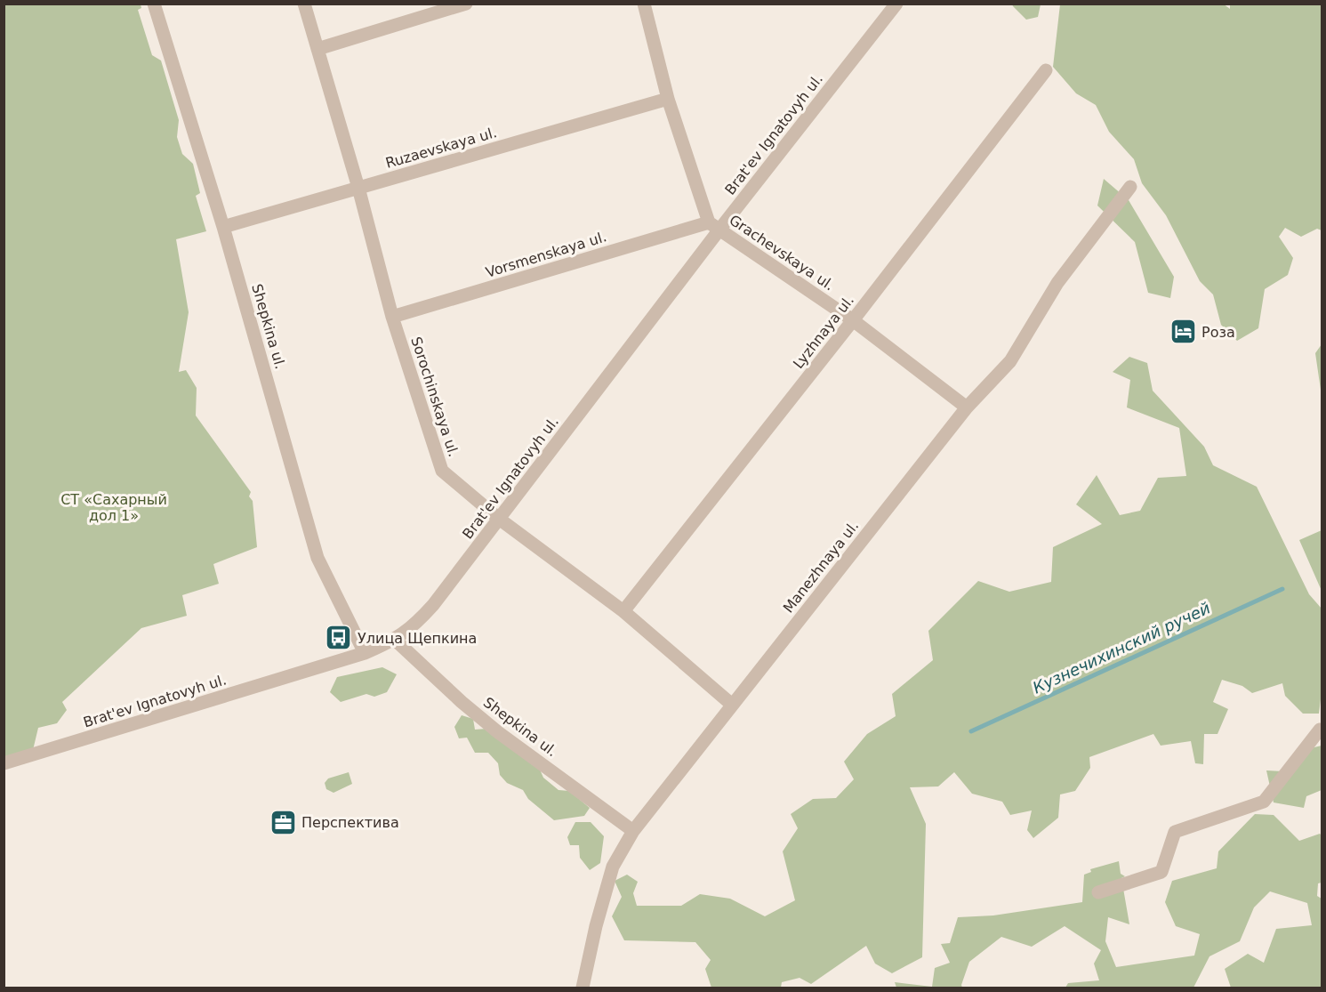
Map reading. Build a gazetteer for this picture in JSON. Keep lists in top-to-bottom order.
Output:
{
  "streets": {
    "street": [
      "Brat'ev Ignatovyh ul.",
      "Ruzaevskaya ul.",
      "Grachevskaya ul.",
      "Vorsmenskaya ul.",
      "Shepkina ul.",
      "Lyzhnaya ul.",
      "Sorochinskaya ul.",
      "Manezhnaya ul."
    ]
  },
  "crossings": [
    ["Brat'ev Ignatovyh ul.", "Grachevskaya ul."],
    ["Brat'ev Ignatovyh ul.", "Vorsmenskaya ul."],
    ["Brat'ev Ignatovyh ul.", "Shepkina ul."],
    ["Brat'ev Ignatovyh ul.", "Sorochinskaya ul."],
    ["Ruzaevskaya ul.", "Grachevskaya ul."],
    ["Ruzaevskaya ul.", "Shepkina ul."],
    ["Ruzaevskaya ul.", "Sorochinskaya ul."],
    ["Grachevskaya ul.", "Vorsmenskaya ul."],
    ["Grachevskaya ul.", "Lyzhnaya ul."],
    ["Grachevskaya ul.", "Manezhnaya ul."],
    ["Vorsmenskaya ul.", "Sorochinskaya ul."],
    ["Shepkina ul.", "Manezhnaya ul."],
    ["Lyzhnaya ul.", "Sorochinskaya ul."],
    ["Sorochinskaya ul.", "Manezhnaya ul."]
  ],
  "water": ["Кузнечихинский ручей"],
  "parks": ["СТ «Сахарный дол 1»"],
  "places": {
    "hotel": ["Роза"],
    "bus stop": ["Улица Щепкина"],
    "office": ["Перспектива"]
  }
}
